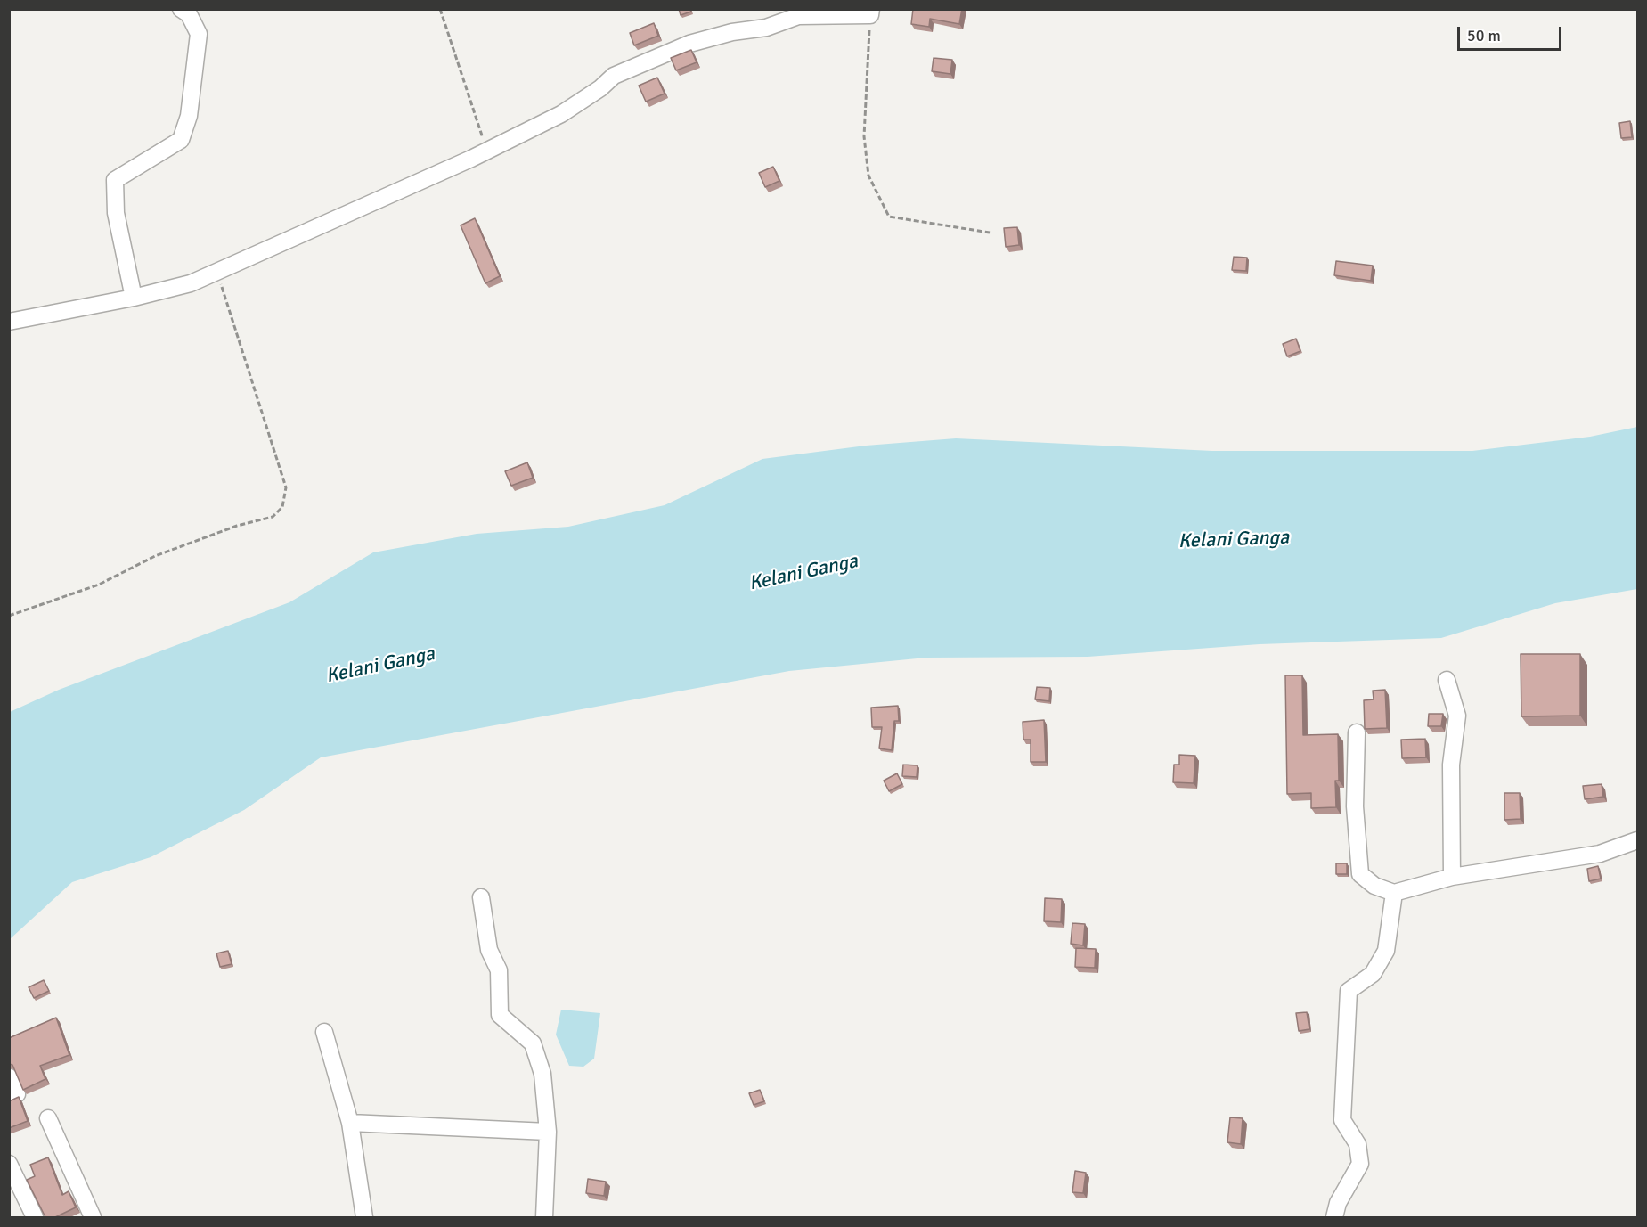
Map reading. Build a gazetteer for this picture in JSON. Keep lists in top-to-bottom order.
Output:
{
  "water": ["Kelani Ganga"],
  "scale_bar": "50 m"
}
